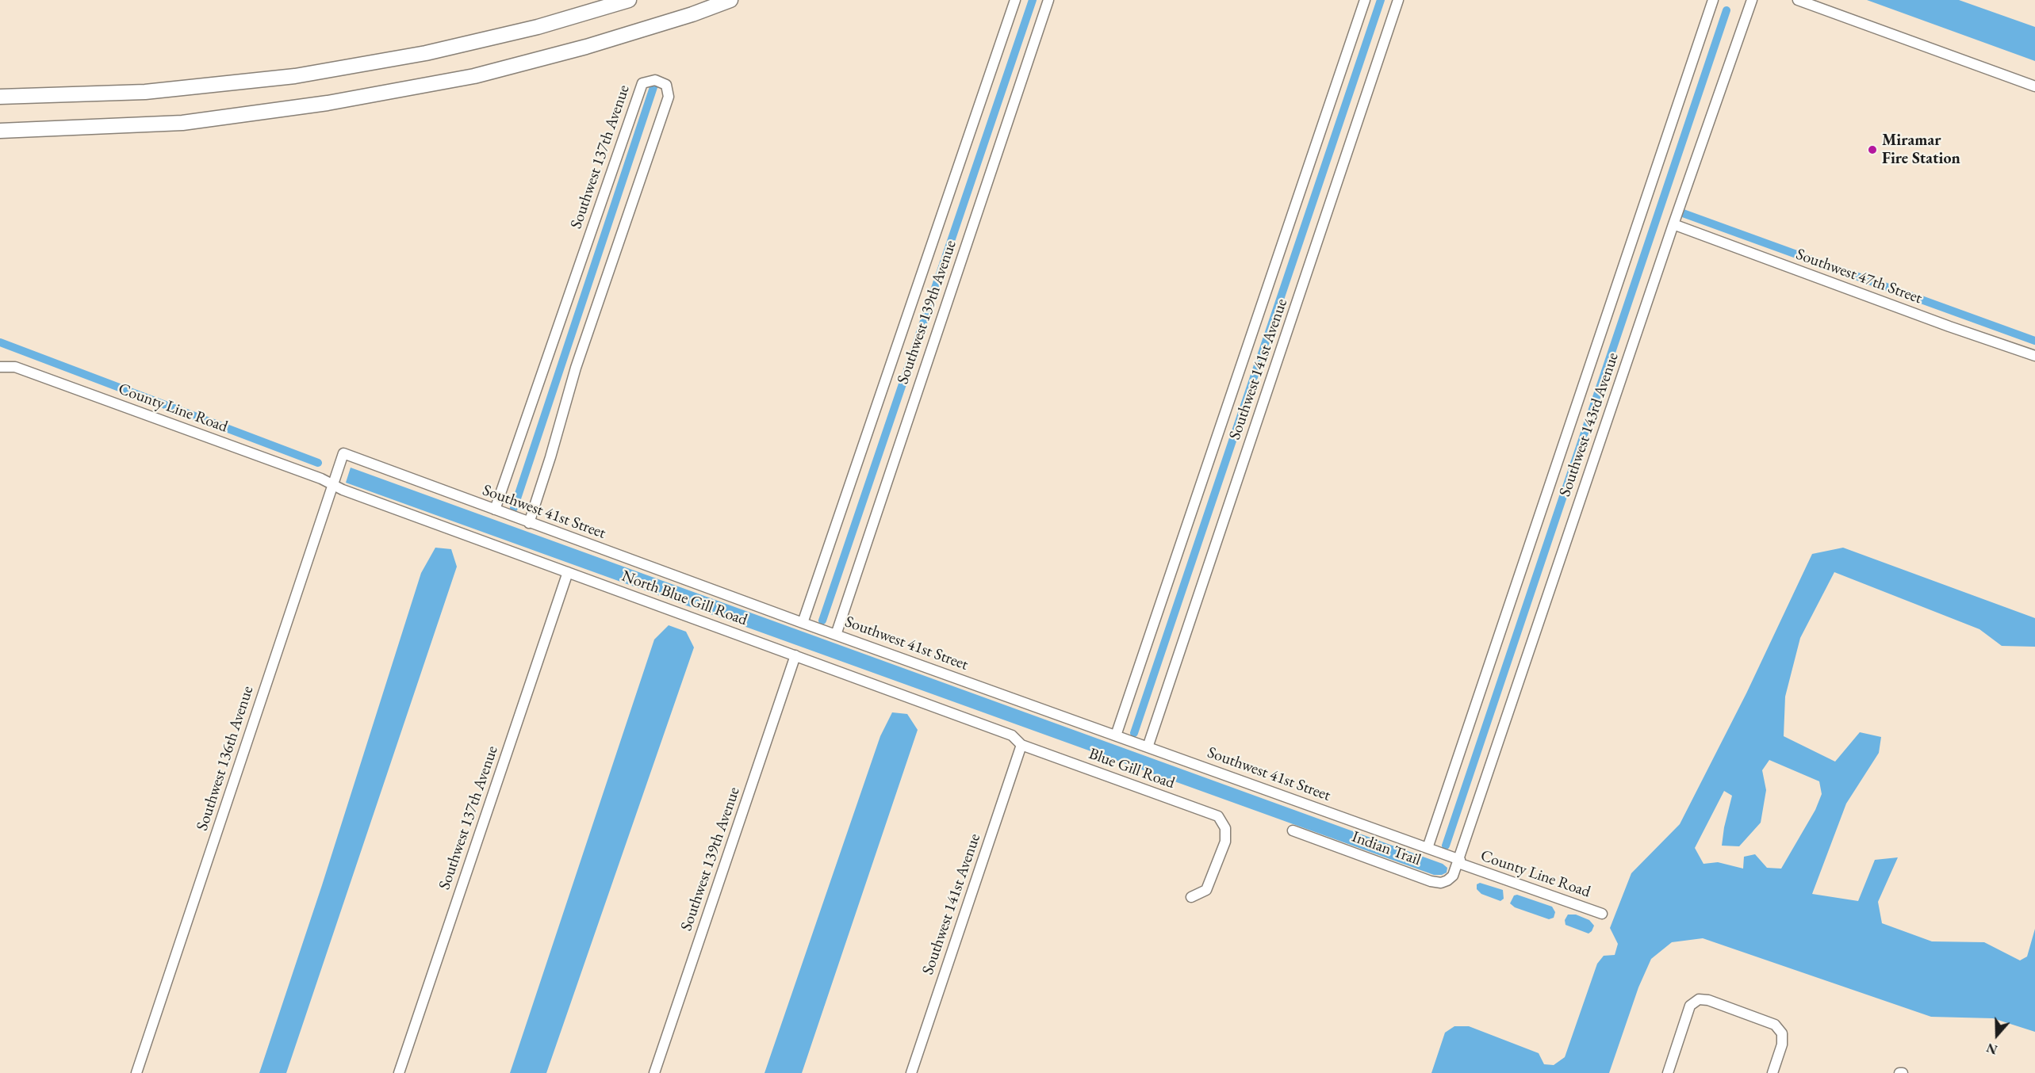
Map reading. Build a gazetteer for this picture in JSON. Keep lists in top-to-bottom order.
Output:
{
  "streets": {
    "street": [
      "Southwest 137th Avenue",
      "Southwest 47th Street",
      "Southwest 139th Avenue",
      "Southwest 141st Avenue",
      "County Line Road",
      "Southwest 143rd Avenue",
      "Southwest 41st Street",
      "North Blue Gill Road",
      "Southwest 136th Avenue",
      "Blue Gill Road",
      "Indian Trail"
    ]
  },
  "crossings": [
    ["Southwest 137th Avenue", "Southwest 41st Street"],
    ["Southwest 137th Avenue", "North Blue Gill Road"],
    ["Southwest 47th Street", "Southwest 143rd Avenue"],
    ["Southwest 139th Avenue", "Southwest 41st Street"],
    ["Southwest 139th Avenue", "North Blue Gill Road"],
    ["Southwest 141st Avenue", "Southwest 41st Street"],
    ["Southwest 141st Avenue", "North Blue Gill Road"],
    ["Southwest 141st Avenue", "Blue Gill Road"],
    ["County Line Road", "Southwest 143rd Avenue"],
    ["County Line Road", "Southwest 41st Street"],
    ["County Line Road", "North Blue Gill Road"],
    ["County Line Road", "Southwest 136th Avenue"],
    ["County Line Road", "Indian Trail"],
    ["Southwest 143rd Avenue", "Southwest 41st Street"],
    ["Southwest 143rd Avenue", "Indian Trail"],
    ["Southwest 41st Street", "Southwest 136th Avenue"],
    ["Southwest 41st Street", "Indian Trail"],
    ["North Blue Gill Road", "Southwest 136th Avenue"],
    ["North Blue Gill Road", "Blue Gill Road"]
  ],
  "places": ["Miramar Fire Station"],
  "north": "bottom"
}
